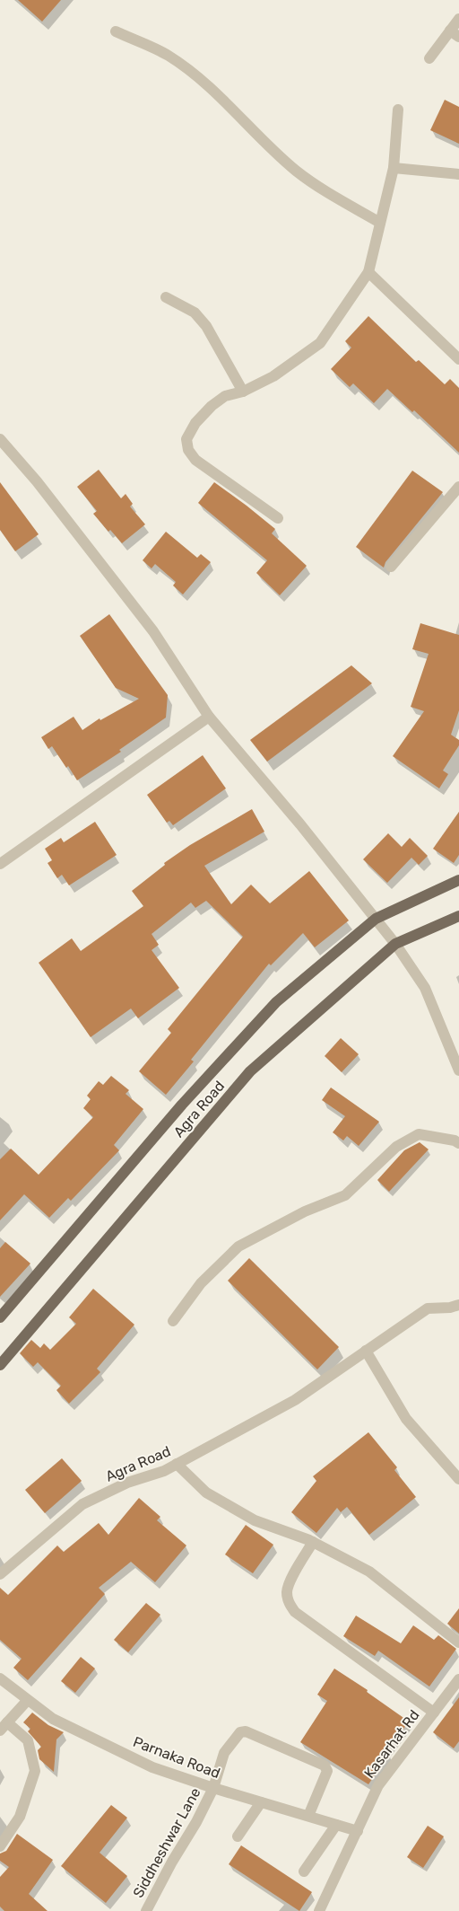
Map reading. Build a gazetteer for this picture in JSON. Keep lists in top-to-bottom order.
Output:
{
  "streets": {
    "main road": ["Agra Road"],
    "street": ["Kasarhat Rd", "Parnaka Road", "Siddheshwar Lane"]
  },
  "crossings": [
    ["Kasarhat Rd", "Parnaka Road"],
    ["Parnaka Road", "Siddheshwar Lane"]
  ]
}
